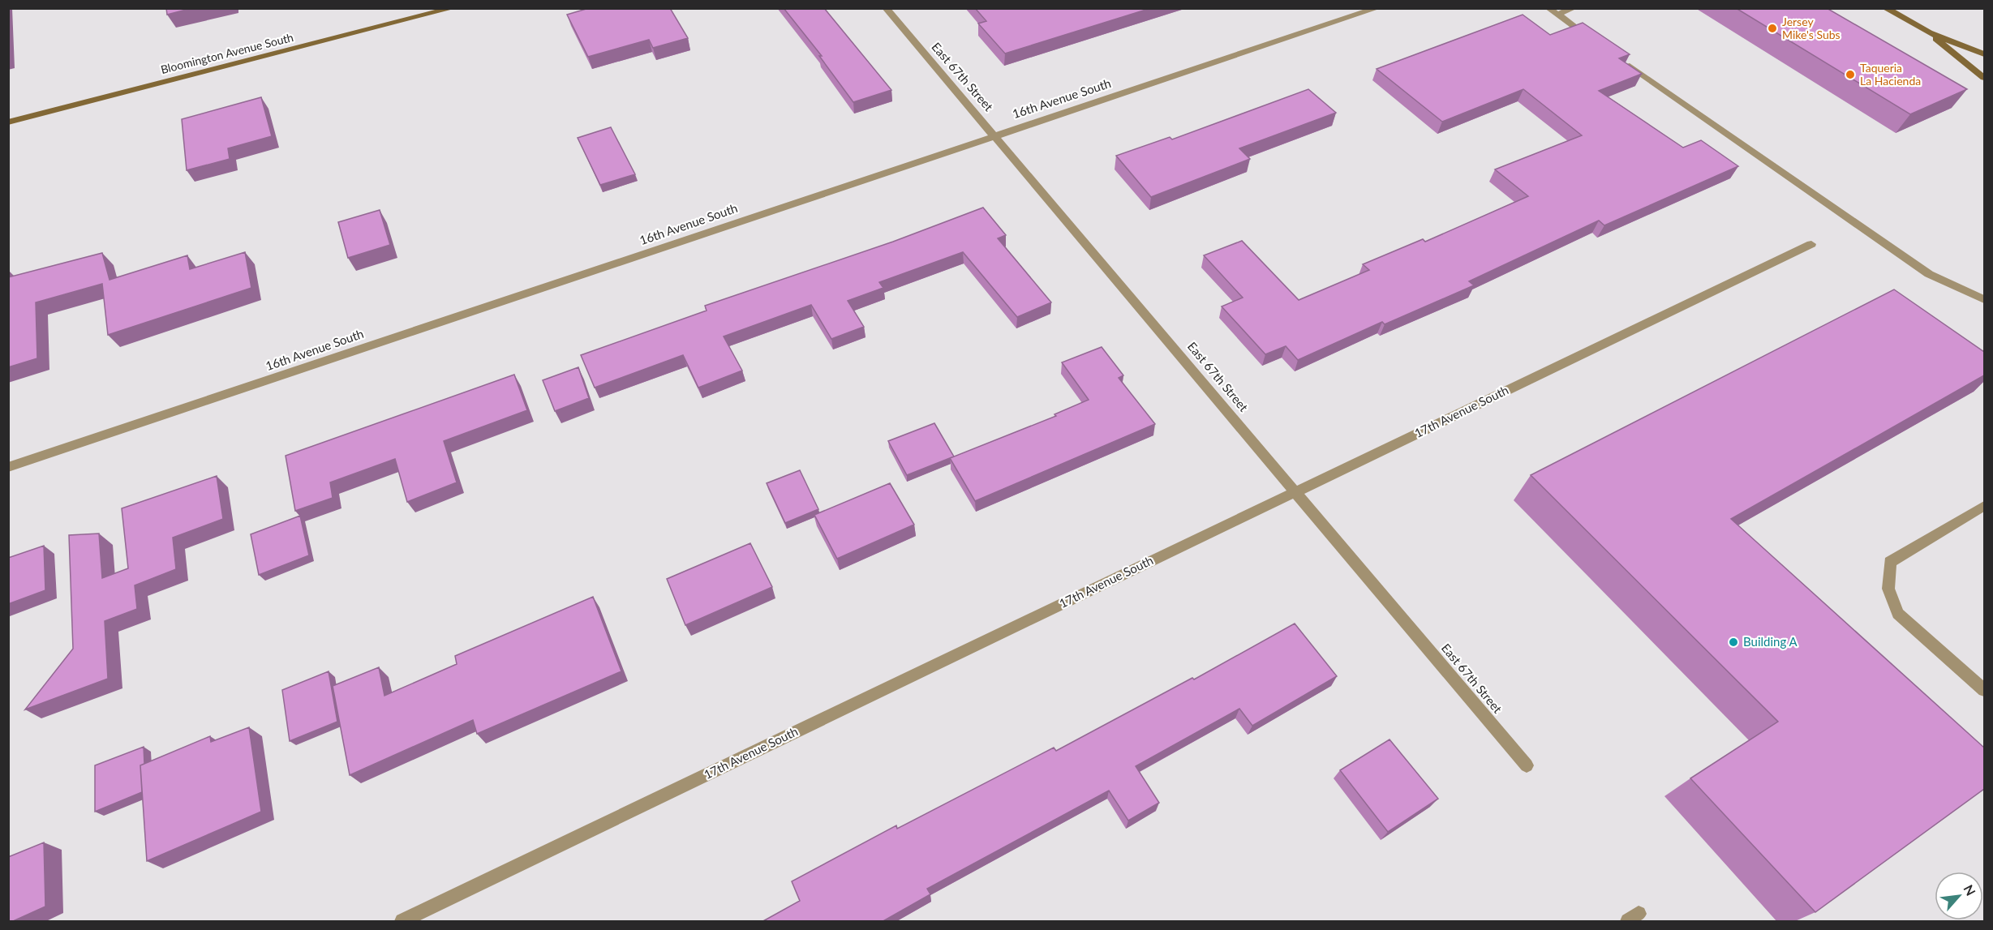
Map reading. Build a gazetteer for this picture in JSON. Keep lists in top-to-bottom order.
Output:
{
  "streets": {
    "street": [
      "Bloomington Avenue South",
      "East 67th Street",
      "16th Avenue South",
      "17th Avenue South"
    ]
  },
  "crossings": [
    ["East 67th Street", "16th Avenue South"],
    ["East 67th Street", "17th Avenue South"]
  ],
  "places": ["Jersey Mike's Subs", "Taqueria La Hacienda", "Building A"],
  "north": "top right"
}
